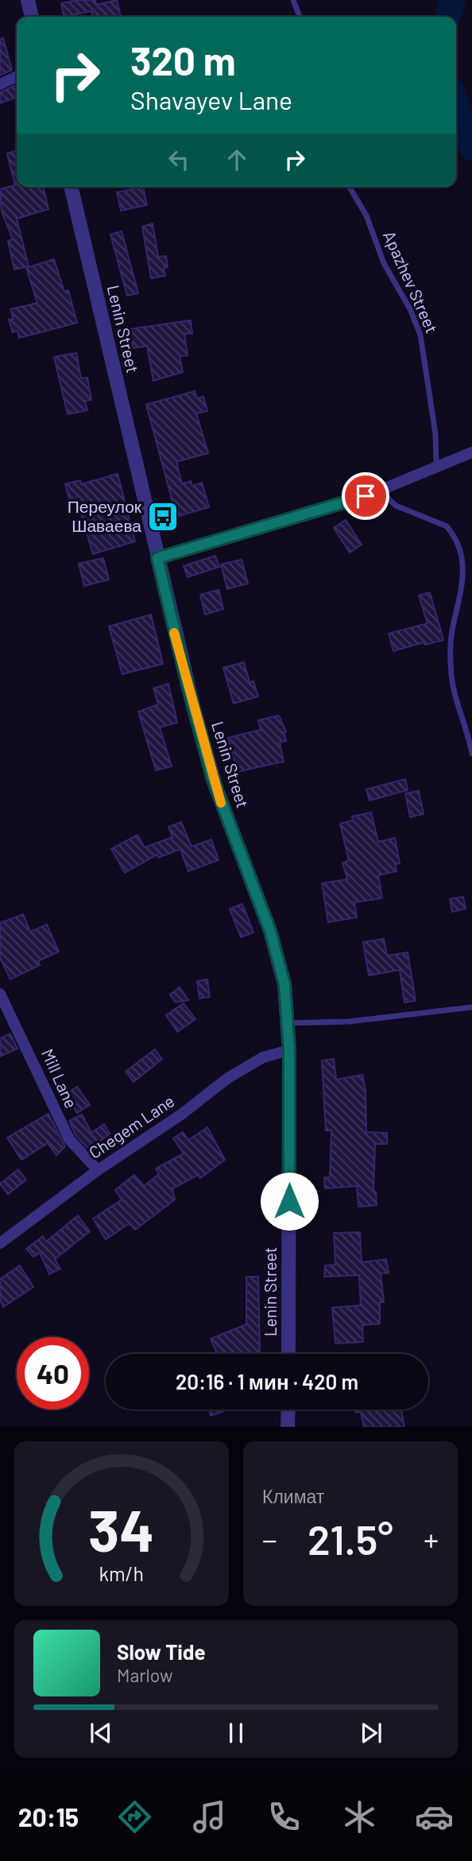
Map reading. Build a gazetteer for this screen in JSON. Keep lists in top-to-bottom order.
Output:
{
  "streets": {
    "street": ["Lenin Street", "Mill Lane", "Chegem Lane"],
    "lane": ["Apazhev Street"]
  },
  "crossings": [
    ["Lenin Street", "Chegem Lane"],
    ["Mill Lane", "Chegem Lane"]
  ],
  "places": {
    "bus stop": ["Переулок Шаваева"]
  },
  "page": {
    "turn": ["320 m", "Shavayev Lane"],
    "limit": "40",
    "trip": "20:16 · 1 мин · 420 m",
    "tile": "Климат",
    "heat": ["−", "21.5°", "+"],
    "song": ["Slow Tide", "Marlow"],
    "tabs": "20:15",
    "gauge": ["34", "km/h"]
  }
}
